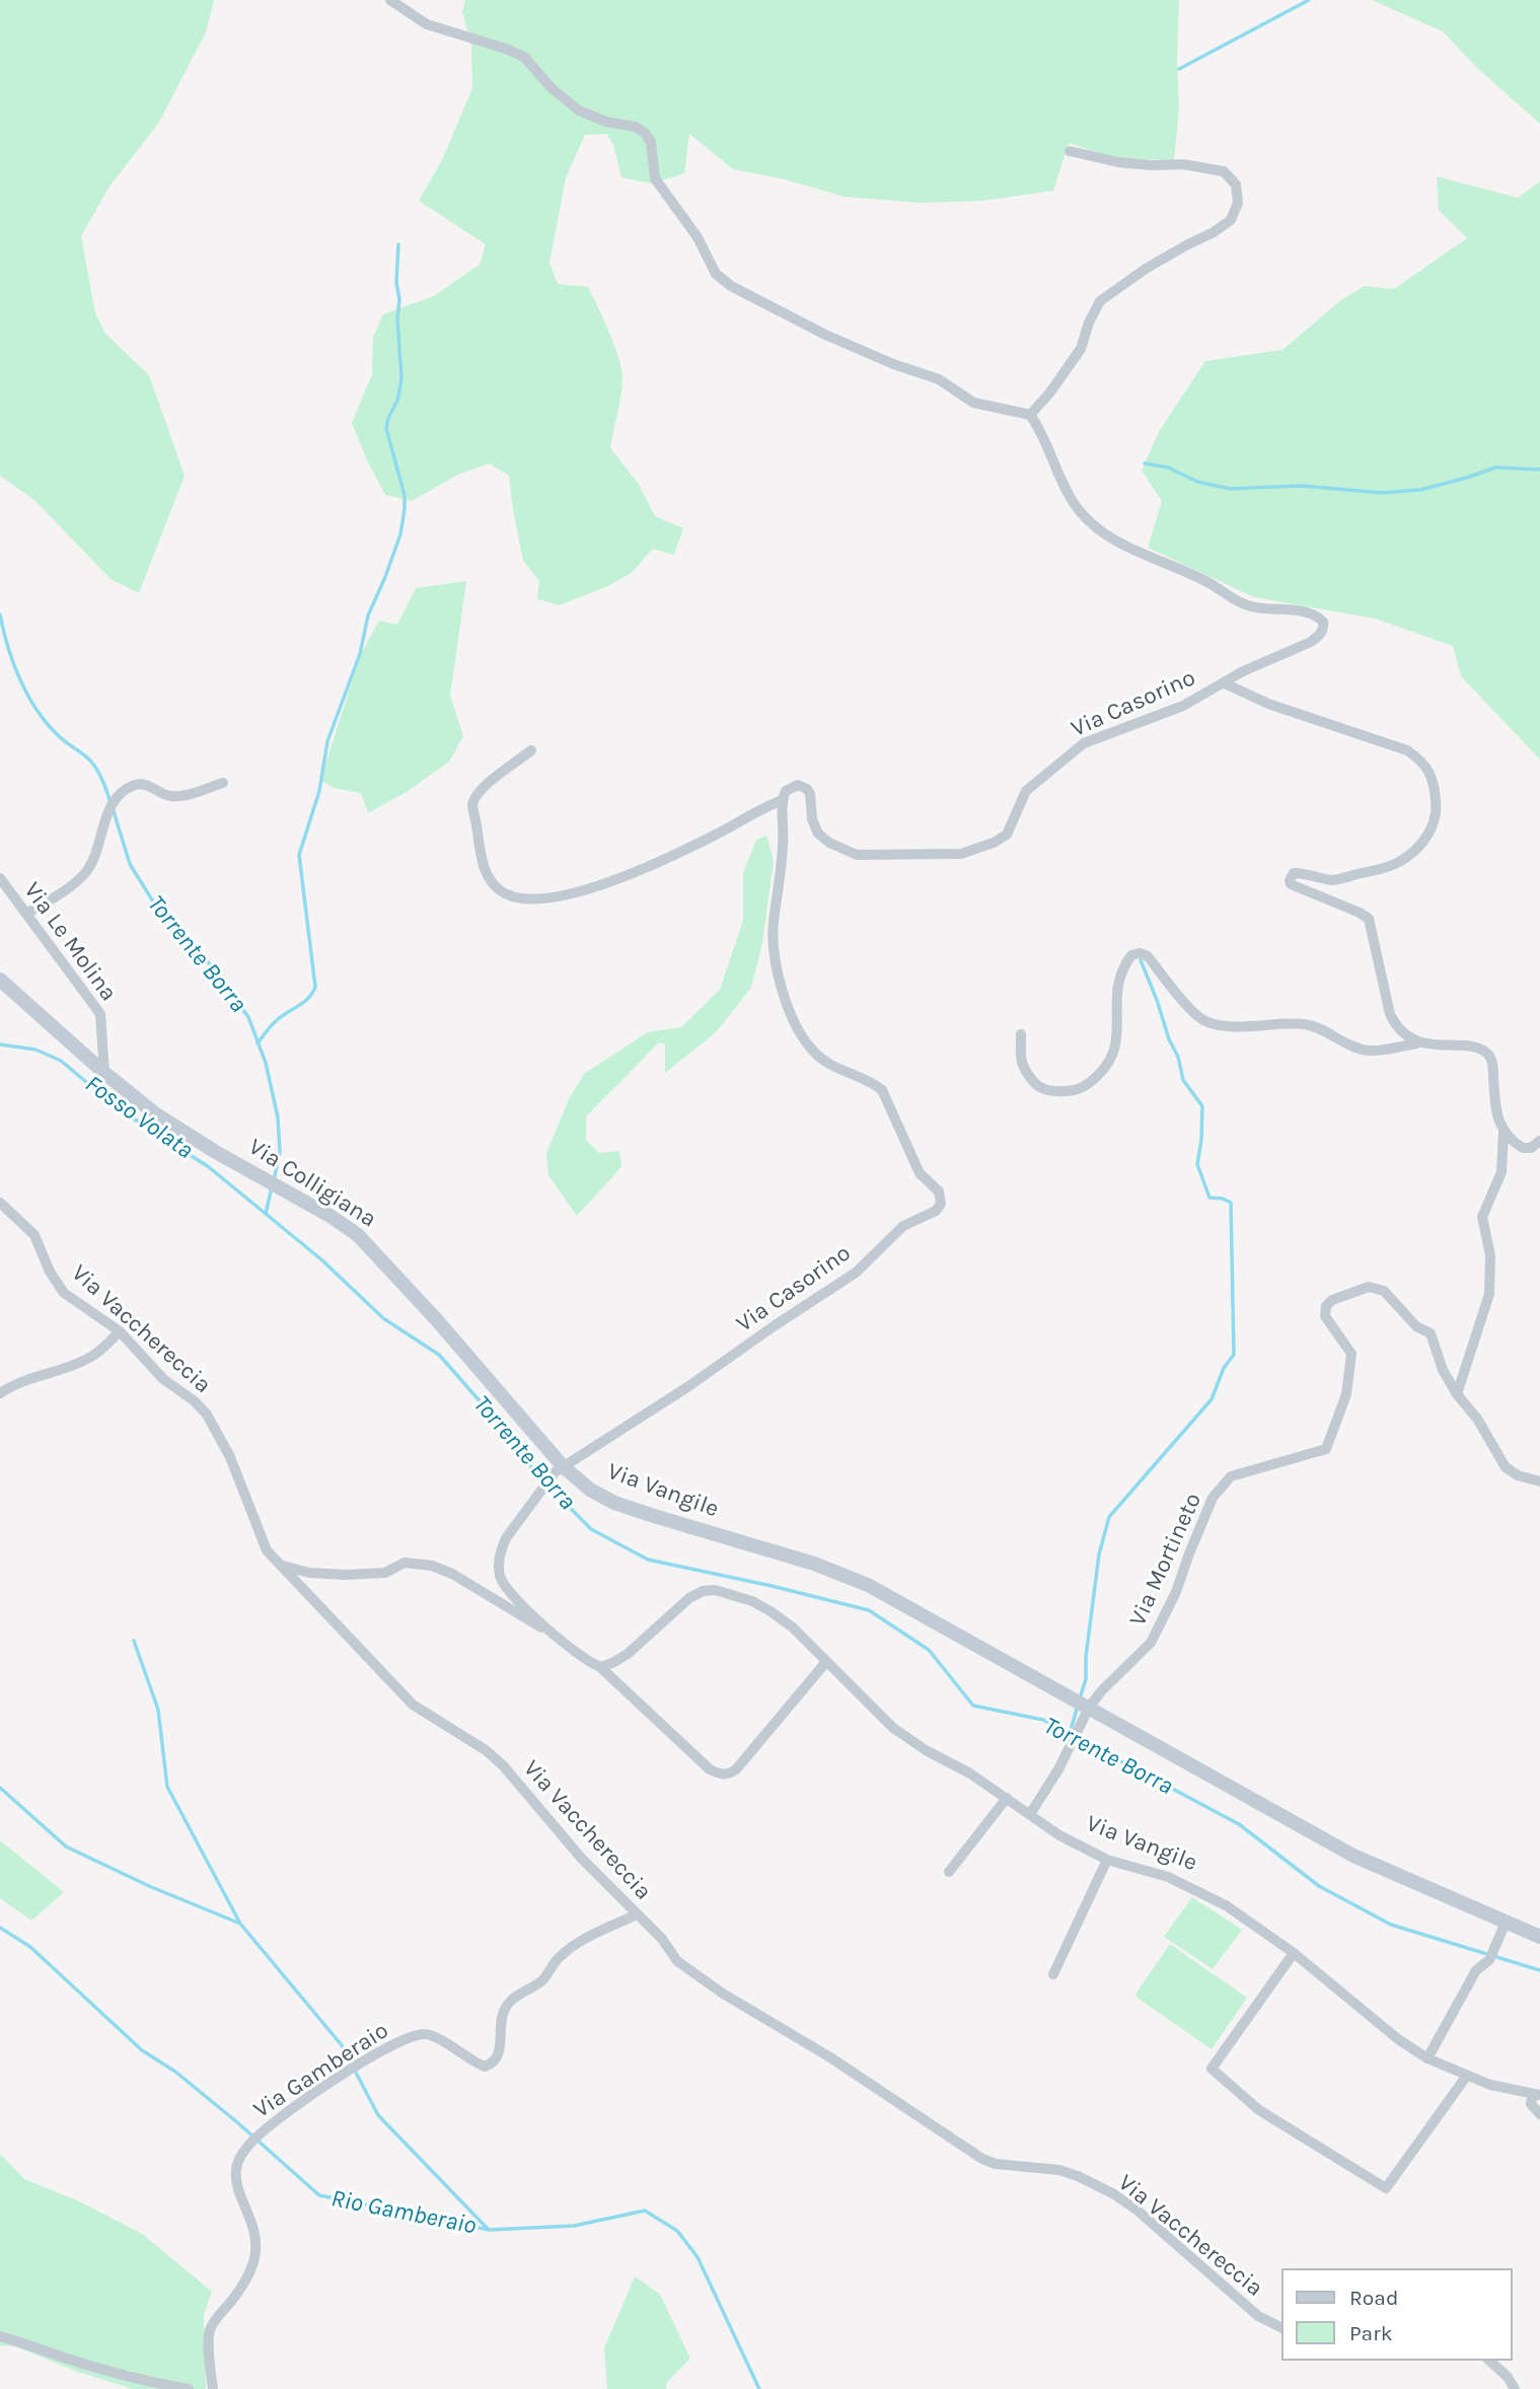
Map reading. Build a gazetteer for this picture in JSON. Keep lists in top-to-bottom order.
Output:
{
  "streets": {
    "street": [
      "Via Casorino",
      "Via Le Molina",
      "Via Colligiana",
      "Via Vacchereccia",
      "Via Vangile",
      "Via Mortineto",
      "Via Gamberaio"
    ]
  },
  "crossings": [
    ["Via Casorino", "Via Colligiana"],
    ["Via Casorino", "Via Vangile"],
    ["Via Le Molina", "Via Colligiana"],
    ["Via Colligiana", "Via Vangile"],
    ["Via Vacchereccia", "Via Gamberaio"],
    ["Via Vangile", "Via Mortineto"]
  ],
  "water": ["Torrente Borra", "Fosso Volata", "Rio Gamberaio"],
  "legend": ["Road", "Park"]
}
